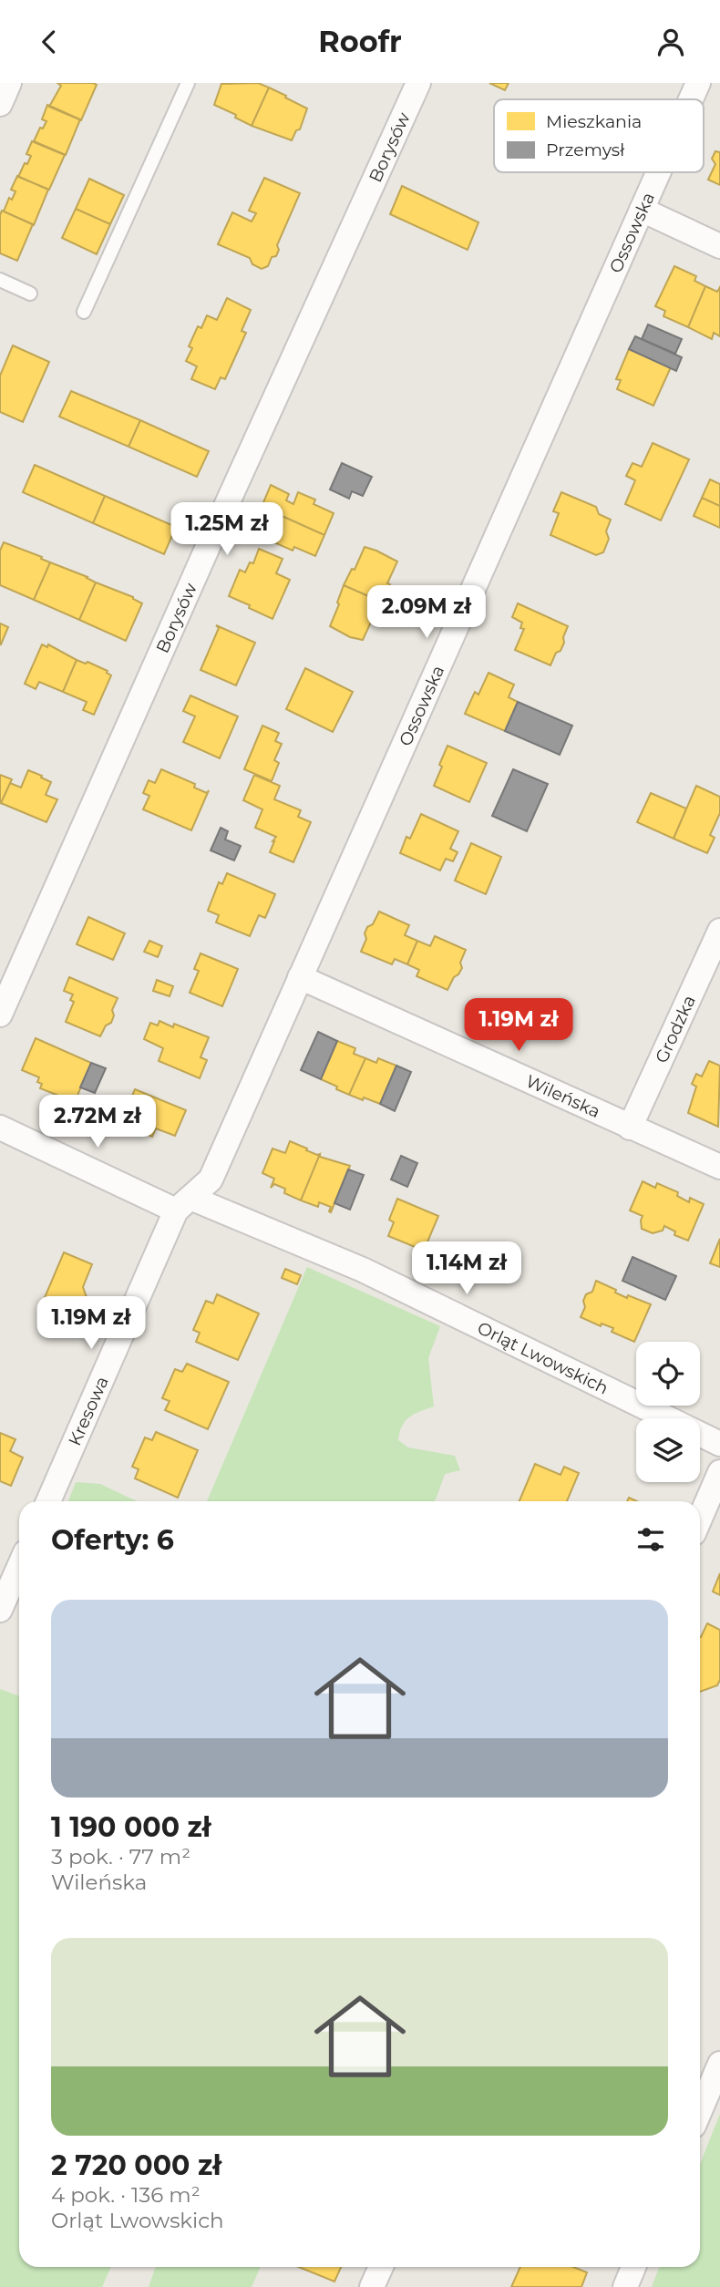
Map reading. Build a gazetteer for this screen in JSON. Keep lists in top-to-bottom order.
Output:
{
  "streets": {
    "street": [
      "Borysów",
      "Ossowska",
      "Grodzka",
      "Wileńska",
      "Orląt Lwowskich",
      "Kresowa"
    ]
  },
  "crossings": [
    ["Ossowska", "Wileńska"],
    ["Ossowska", "Orląt Lwowskich"],
    ["Ossowska", "Kresowa"],
    ["Grodzka", "Wileńska"],
    ["Orląt Lwowskich", "Kresowa"]
  ],
  "legend": ["Mieszkania", "Przemysł"],
  "page": {
    "header": "Roofr",
    "price": [
      "1.25M zł",
      "2.09M zł",
      "1.19M zł",
      "2.72M zł",
      "1.14M zł",
      "1.19M zł"
    ],
    "heading": "Oferty: 6",
    "list": [
      {
        "name": "1 190 000 zł",
        "note": "3 pok. · 77 m² · Wileńska"
      },
      {
        "name": "2 720 000 zł",
        "note": "4 pok. · 136 m² · Orląt Lwowskich"
      }
    ]
  }
}
